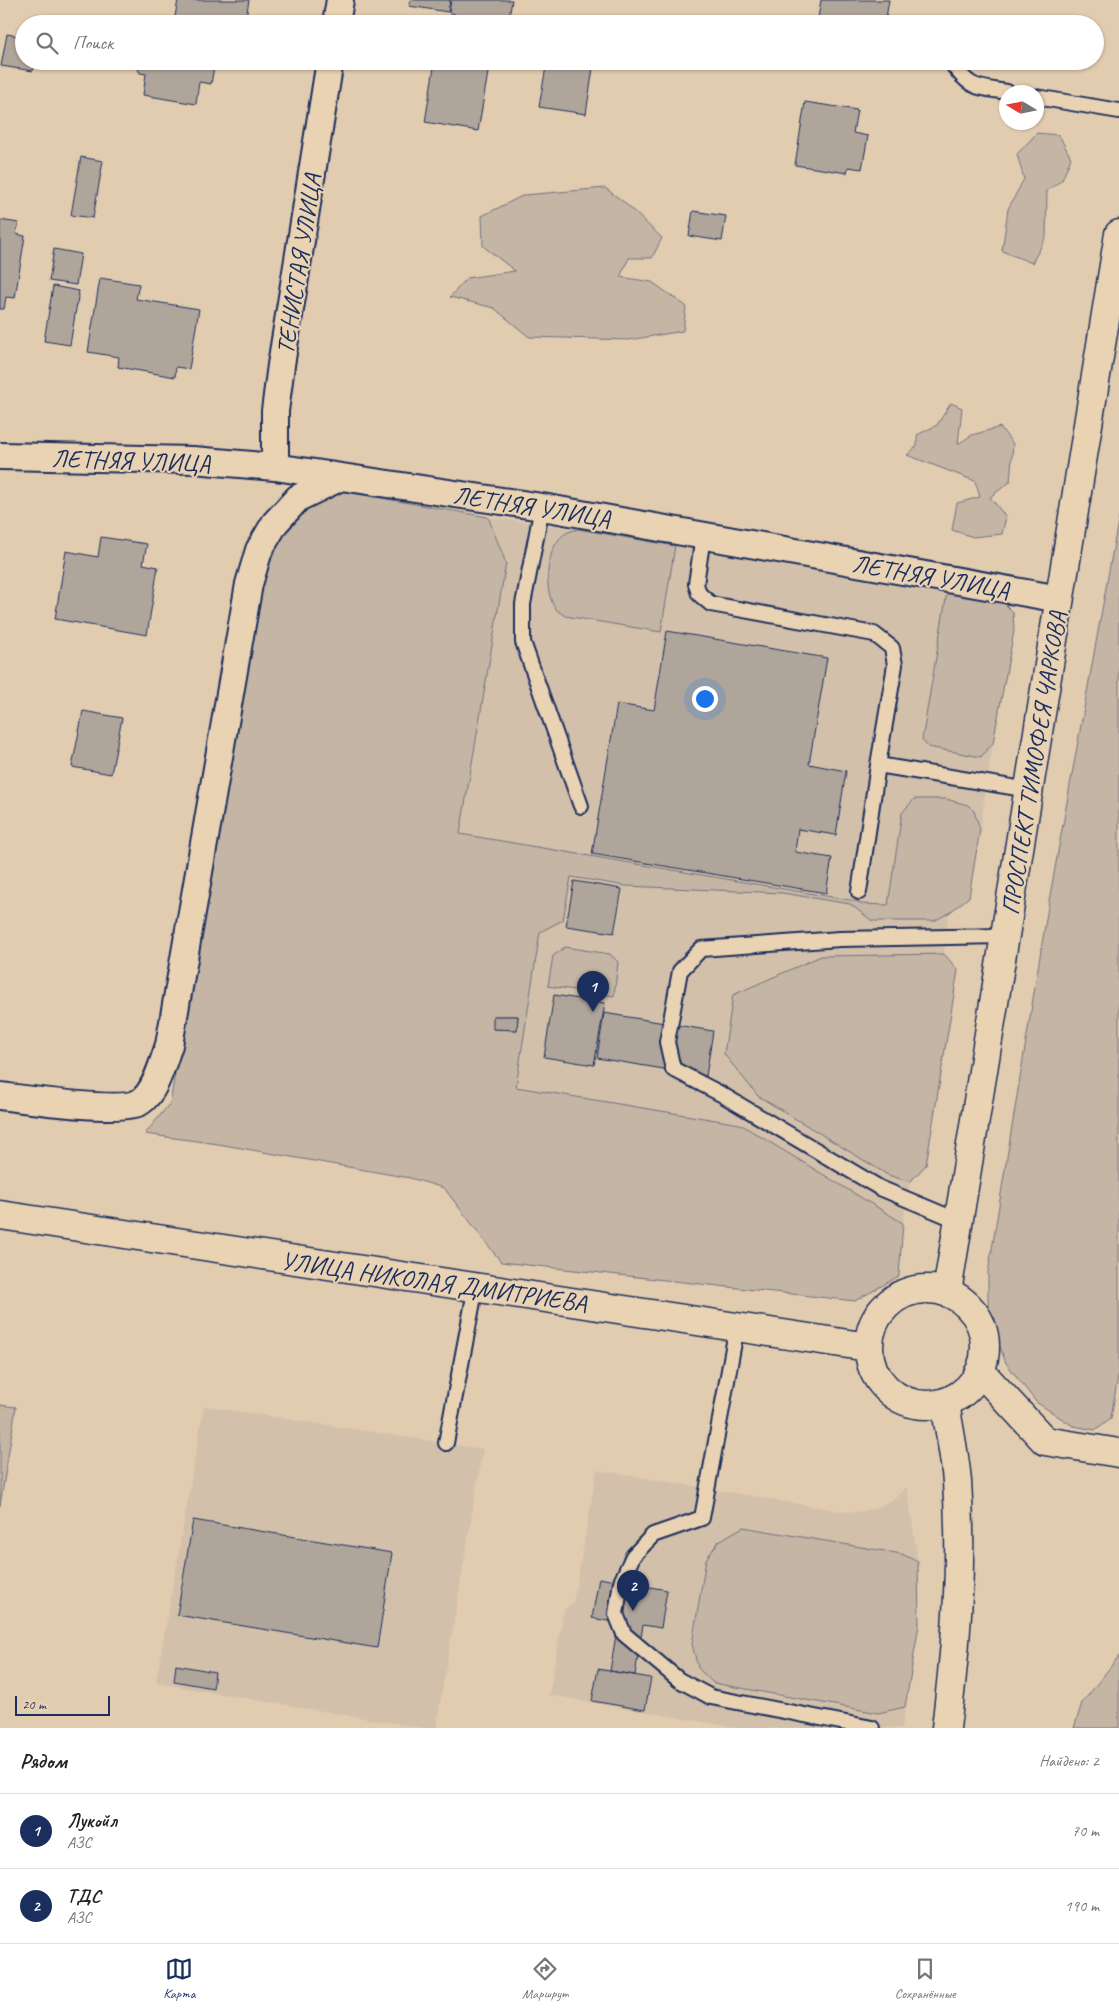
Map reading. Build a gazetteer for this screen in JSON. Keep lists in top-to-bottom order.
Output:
{
  "streets": {
    "main road": ["ПРОСПЕКТ ТИМОФЕЯ ЧАРКОВА", "УЛИЦА НИКОЛАЯ ДМИТРИЕВА"],
    "street": ["ТЕНИСТАЯ УЛИЦА", "ЛЕТНЯЯ УЛИЦА"]
  },
  "crossings": [
    ["ТЕНИСТАЯ УЛИЦА", "ЛЕТНЯЯ УЛИЦА"],
    ["ЛЕТНЯЯ УЛИЦА", "ПРОСПЕКТ ТИМОФЕЯ ЧАРКОВА"],
    ["ПРОСПЕКТ ТИМОФЕЯ ЧАРКОВА", "УЛИЦА НИКОЛАЯ ДМИТРИЕВА"]
  ],
  "scale_bar": "20 m",
  "north": "left",
  "page": {
    "search": "Поиск",
    "pins": ["1", "2"],
    "scale": "20 m",
    "heading": ["Рядом", "Найдено: 2"],
    "list": [
      {
        "mark": "1",
        "name": "Лукойл",
        "note": "АЗС",
        "value": "70 m"
      },
      {
        "mark": "2",
        "name": "ТДС",
        "note": "АЗС",
        "value": "190 m"
      }
    ],
    "nav": ["Карта", "Маршрут", "Сохранённые"]
  }
}
